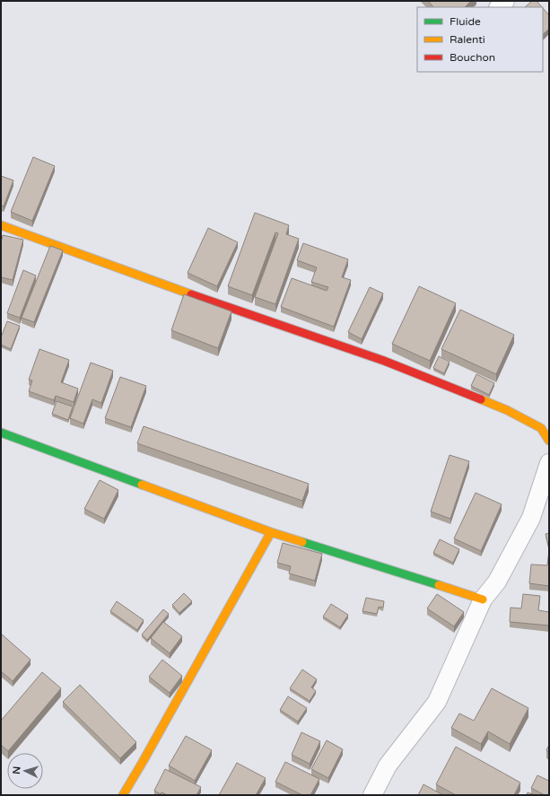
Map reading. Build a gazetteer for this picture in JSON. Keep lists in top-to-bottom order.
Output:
{
  "legend": ["Fluide", "Ralenti", "Bouchon"],
  "north": "left"
}
